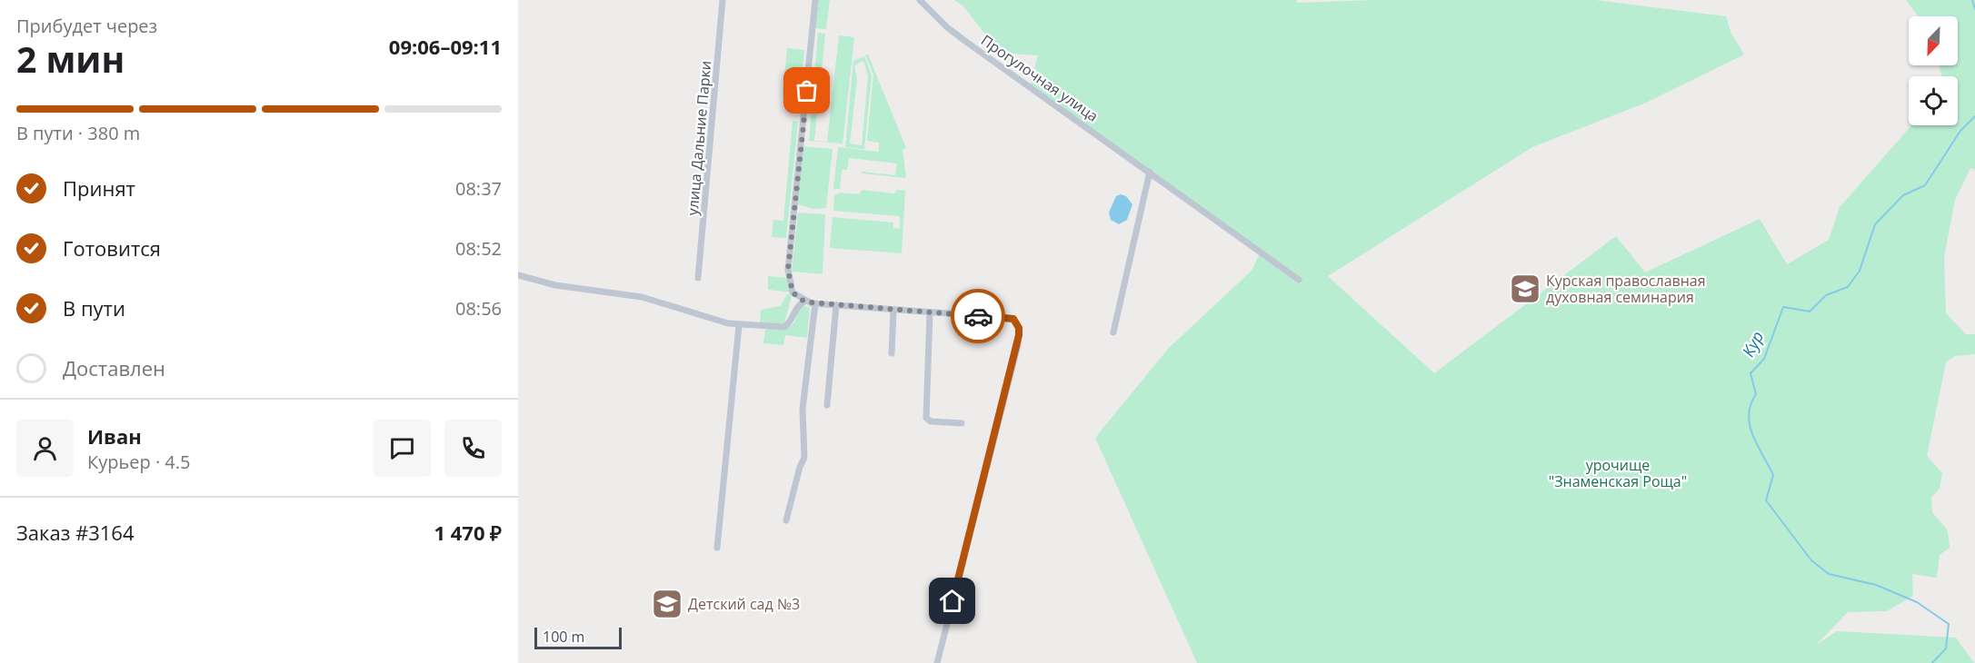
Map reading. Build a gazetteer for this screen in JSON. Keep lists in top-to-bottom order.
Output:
{
  "streets": {
    "street": ["Прогулочная улица", "улица Дальние Парки"]
  },
  "water": ["Кур"],
  "parks": ["урочище \"Знаменская Роща\""],
  "places": {
    "school or university": ["Курская православная духовная семинария", "Детский сад №3"]
  },
  "scale_bar": "100 m",
  "north": "bottom left",
  "page": {
    "heading": ["2 мин", "Прибудет через", "09:06–09:11"],
    "panel": [
      "Иван",
      "Курьер · 4.5",
      "Заказ #3164",
      "1 470 ₽"
    ],
    "bar": "В пути · 380 m",
    "list": [
      ["Принят", "08:37"],
      ["Готовится", "08:52"],
      ["В пути", "08:56"],
      "Доставлен"
    ],
    "scale": "100 m"
  }
}
